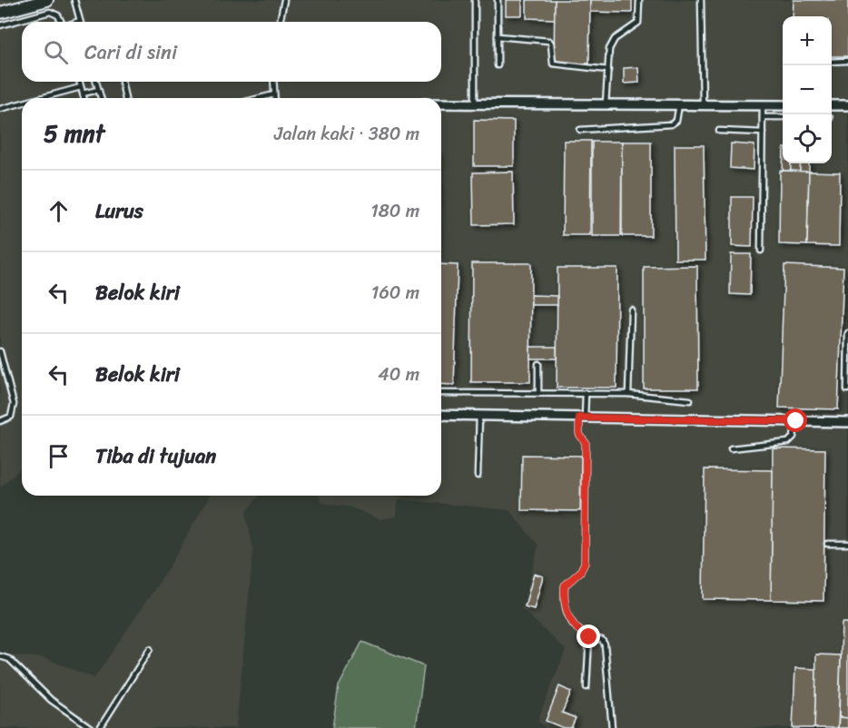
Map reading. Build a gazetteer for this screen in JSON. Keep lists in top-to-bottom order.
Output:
{
  "page": {
    "map_buttons": ["+", "−"],
    "search": "Cari di sini",
    "heading": ["5 mnt", "Jalan kaki · 380 m"],
    "list": [
      ["Lurus", "180 m"],
      ["Belok kiri", "160 m"],
      ["Belok kiri", "40 m"],
      "Tiba di tujuan"
    ]
  }
}
